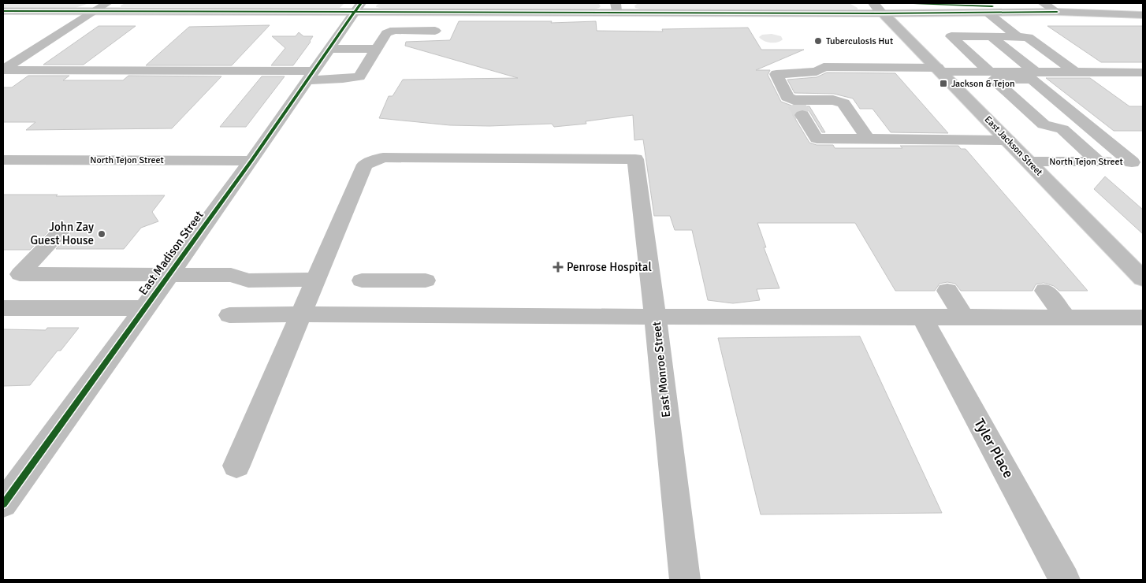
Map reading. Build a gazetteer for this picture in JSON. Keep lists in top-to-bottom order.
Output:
{
  "streets": {
    "main road": [
      "East Jackson Street",
      "North Tejon Street",
      "East Madison Street",
      "East Monroe Street",
      "Tyler Place"
    ]
  },
  "crossings": [
    ["East Jackson Street", "North Tejon Street"],
    ["North Tejon Street", "East Madison Street"]
  ],
  "places": {
    "other": ["Tuberculosis Hut", "John Zay Guest House"],
    "transit": ["Jackson & Tejon"],
    "health": ["Penrose Hospital"]
  }
}
